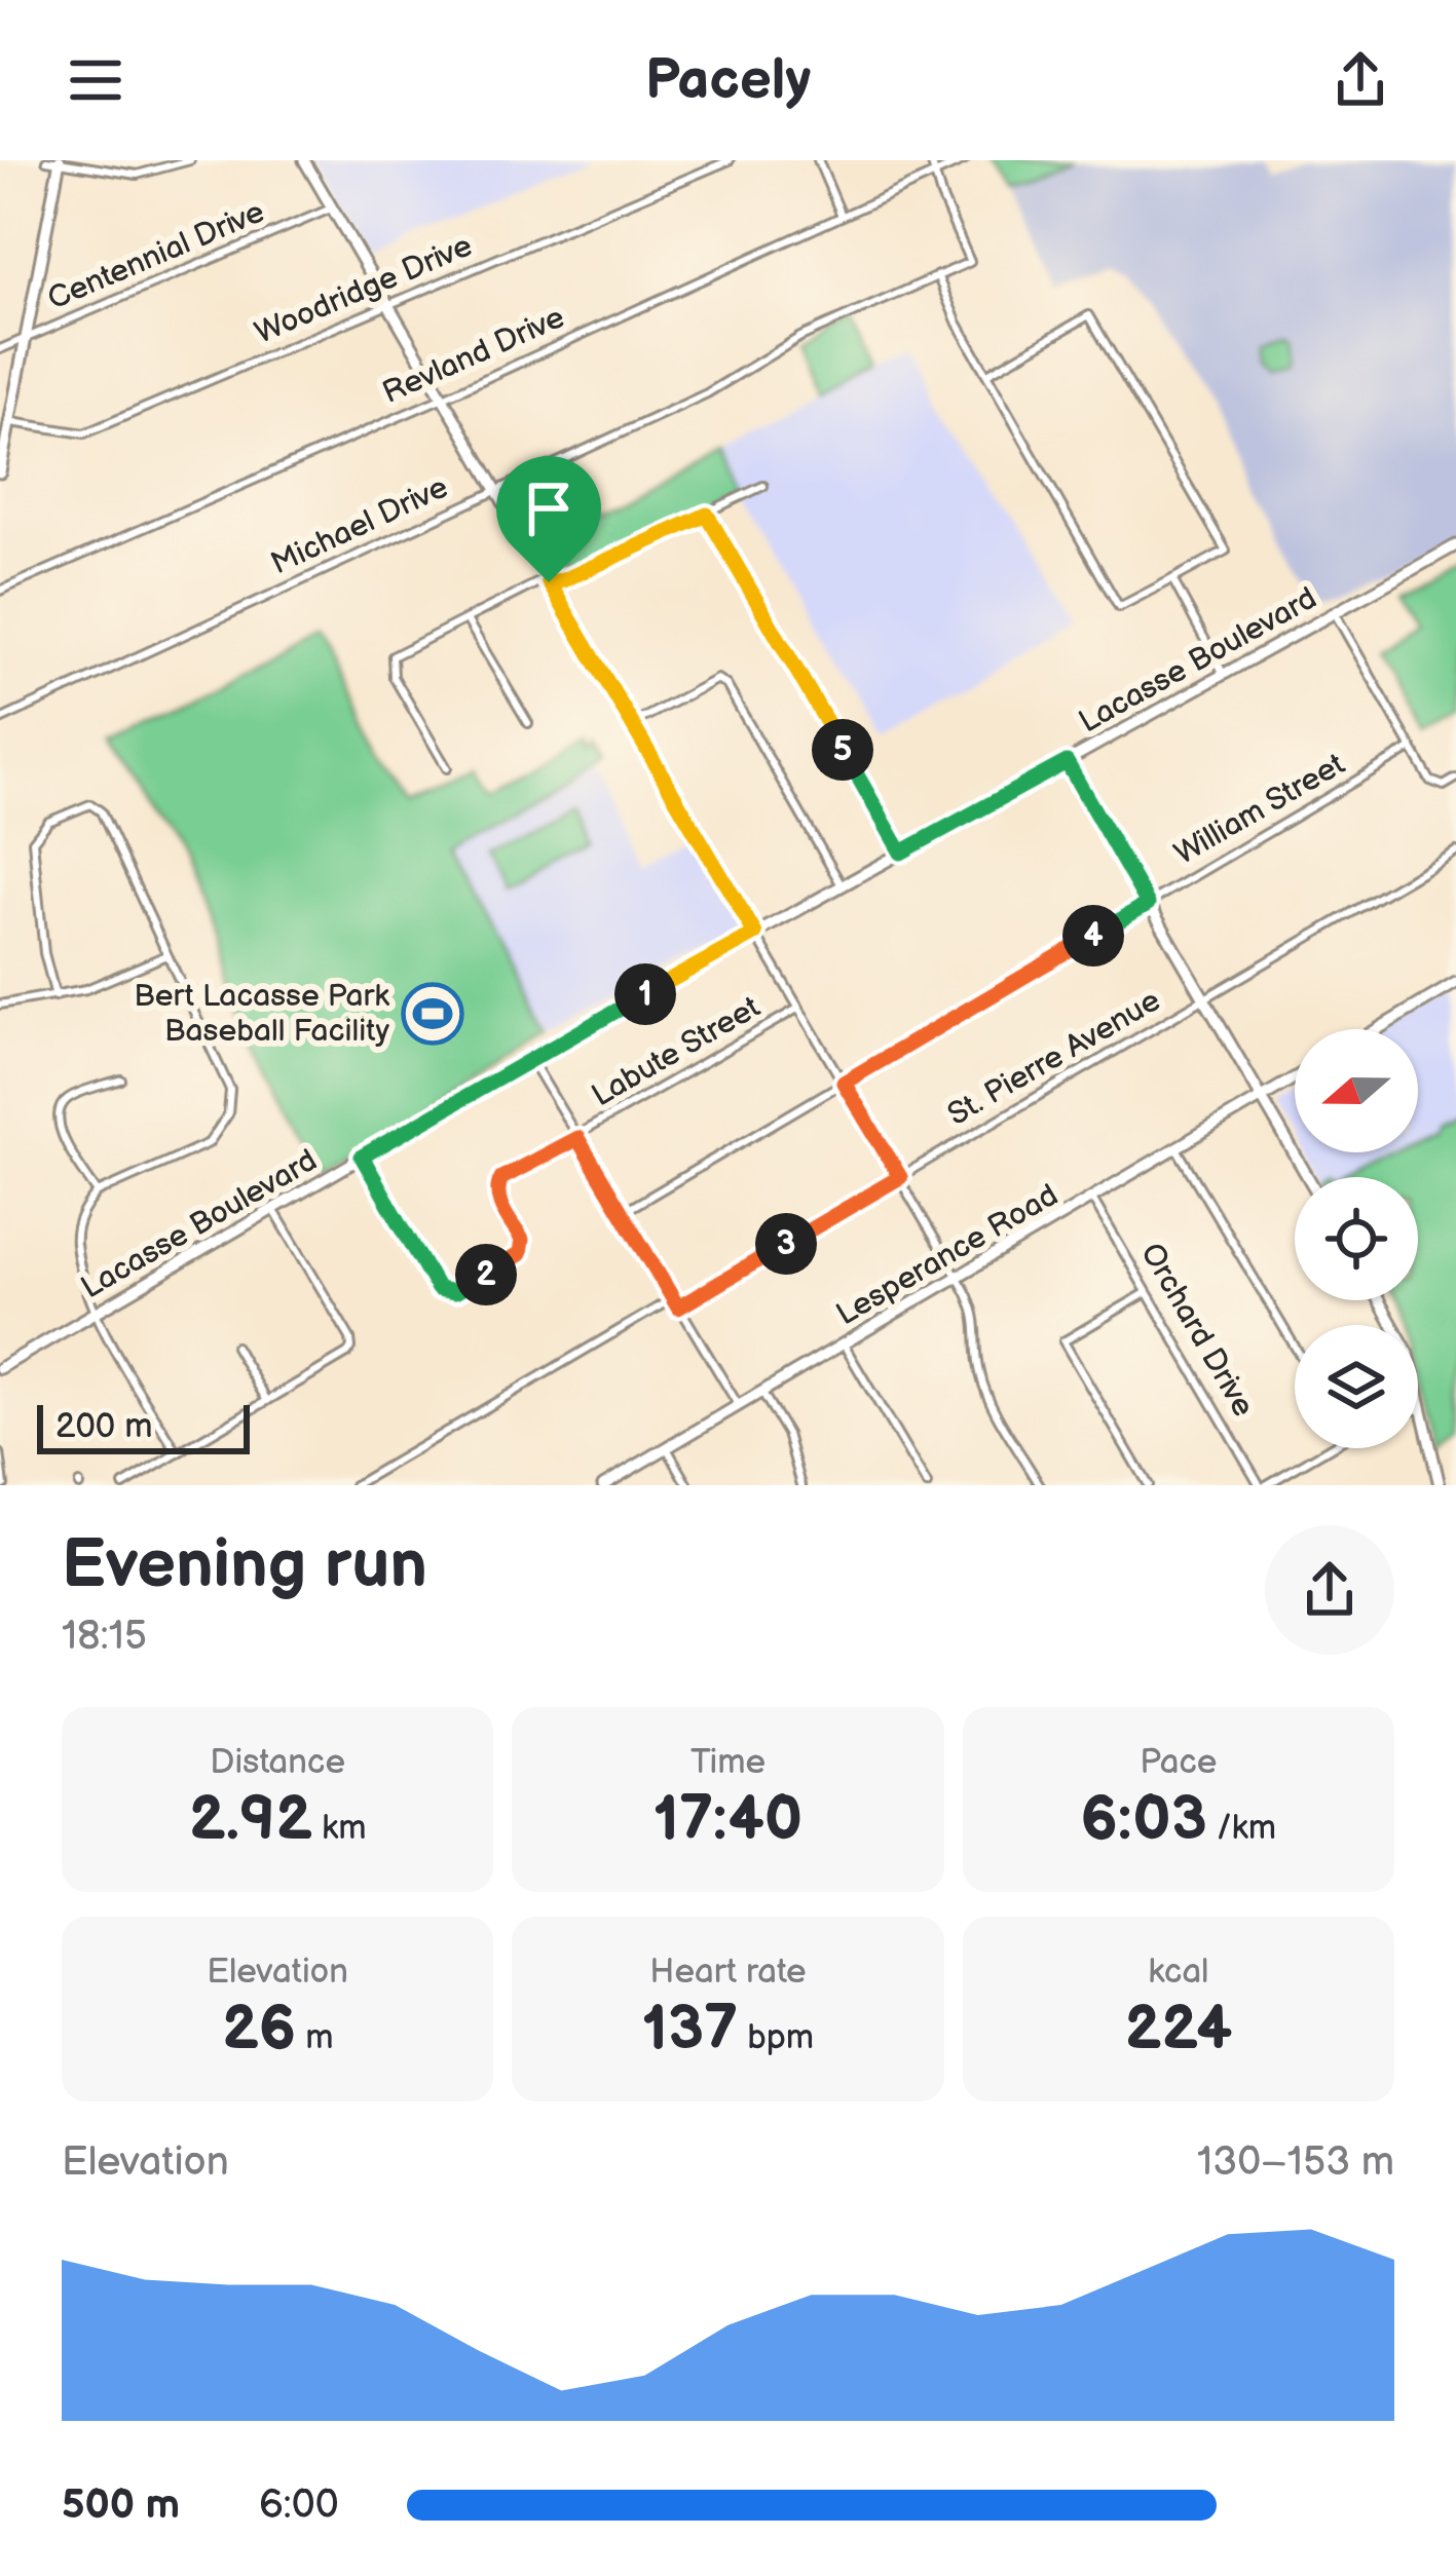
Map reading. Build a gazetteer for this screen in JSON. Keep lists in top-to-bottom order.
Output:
{
  "streets": {
    "street": [
      "Centennial Drive",
      "Woodridge Drive",
      "Revland Drive",
      "Michael Drive",
      "Lacasse Boulevard",
      "William Street",
      "Labute Street",
      "St. Pierre Avenue",
      "Lesperance Road",
      "Orchard Drive"
    ]
  },
  "crossings": [
    ["Lacasse Boulevard", "Labute Street"],
    ["Lesperance Road", "Orchard Drive"]
  ],
  "places": {
    "sports": ["Bert Lacasse Park Baseball Facility"]
  },
  "scale_bar": "200 m",
  "north": "left",
  "page": {
    "header": "Pacely",
    "pins": [
      "5",
      "4",
      "1",
      "3",
      "2"
    ],
    "scale": "200 m",
    "heading": ["Evening run", "18:15"],
    "stats": [
      ["Distance", "2.92 km"],
      ["Time", "17:40"],
      ["Pace", "6:03 /km"],
      ["Elevation", "26 m"],
      ["Heart rate", "137 bpm"],
      ["kcal", "224"]
    ],
    "chart": ["Elevation", "130–153 m"],
    "list": [
      {
        "name": "500 m",
        "note": "6:00"
      }
    ]
  }
}
